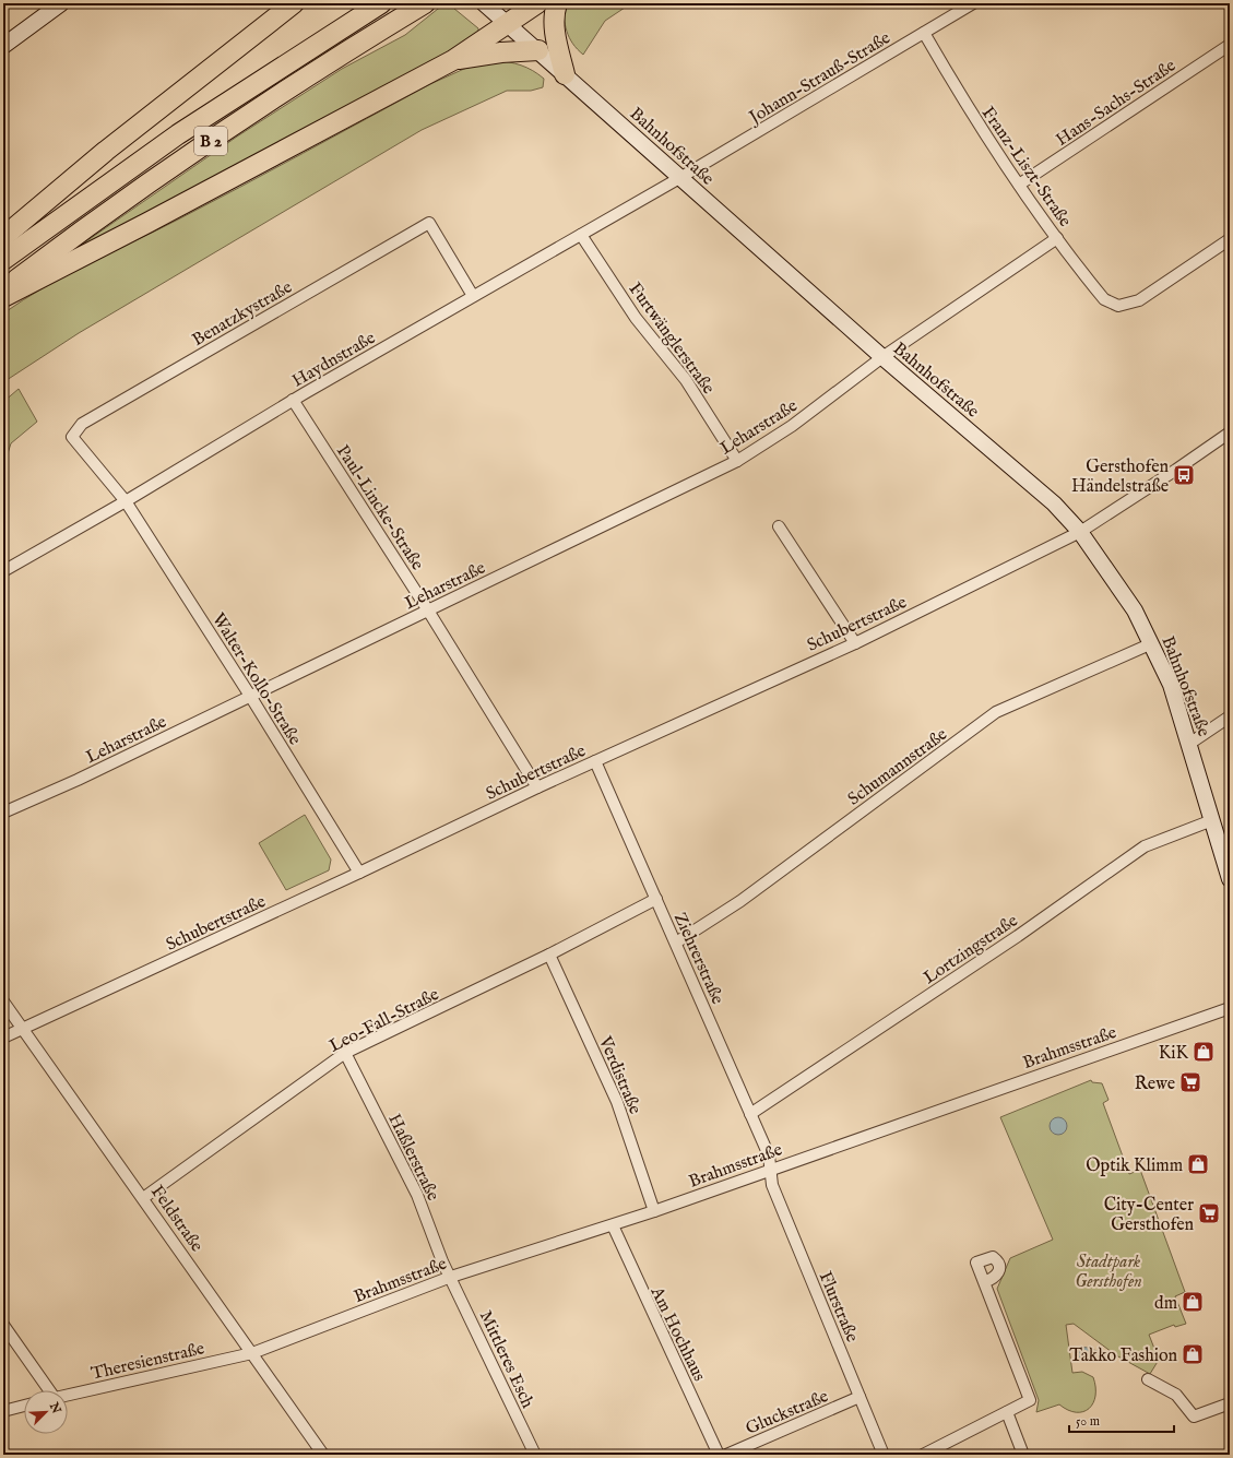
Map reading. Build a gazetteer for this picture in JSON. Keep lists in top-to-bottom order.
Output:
{
  "streets": {
    "highway": ["B 2"],
    "main road": ["Bahnhofstraße"],
    "street": [
      "Johann-Strauß-Straße",
      "Hans-Sachs-Straße",
      "Franz-Liszt-Straße",
      "Benatzkystraße",
      "Furtwänglerstraße",
      "Haydnstraße",
      "Leharstraße",
      "Paul-Lincke-Straße",
      "Schubertstraße",
      "Walter-Kollo-Straße",
      "Schumannstraße",
      "Lortzingstraße",
      "Ziehrerstraße",
      "Leo-Fall-Straße",
      "Brahmsstraße",
      "Verdistraße",
      "Haßlerstraße",
      "Feldstraße",
      "Flurstraße",
      "Am Hochhaus",
      "Mittleres Esch",
      "Theresienstraße",
      "Gluckstraße"
    ]
  },
  "crossings": [
    ["Johann-Strauß-Straße", "Bahnhofstraße"],
    ["Johann-Strauß-Straße", "Franz-Liszt-Straße"],
    ["Johann-Strauß-Straße", "Haydnstraße"],
    ["Hans-Sachs-Straße", "Franz-Liszt-Straße"],
    ["Bahnhofstraße", "Haydnstraße"],
    ["Bahnhofstraße", "Leharstraße"],
    ["Bahnhofstraße", "Schubertstraße"],
    ["Bahnhofstraße", "Schumannstraße"],
    ["Bahnhofstraße", "Lortzingstraße"],
    ["Franz-Liszt-Straße", "Leharstraße"],
    ["Benatzkystraße", "Haydnstraße"],
    ["Benatzkystraße", "Walter-Kollo-Straße"],
    ["Furtwänglerstraße", "Haydnstraße"],
    ["Furtwänglerstraße", "Leharstraße"],
    ["Haydnstraße", "Paul-Lincke-Straße"],
    ["Haydnstraße", "Walter-Kollo-Straße"],
    ["Leharstraße", "Paul-Lincke-Straße"],
    ["Leharstraße", "Walter-Kollo-Straße"],
    ["Paul-Lincke-Straße", "Schubertstraße"],
    ["Schubertstraße", "Walter-Kollo-Straße"],
    ["Schubertstraße", "Ziehrerstraße"],
    ["Schubertstraße", "Feldstraße"],
    ["Schumannstraße", "Ziehrerstraße"],
    ["Lortzingstraße", "Ziehrerstraße"],
    ["Ziehrerstraße", "Leo-Fall-Straße"],
    ["Ziehrerstraße", "Brahmsstraße"],
    ["Ziehrerstraße", "Flurstraße"],
    ["Leo-Fall-Straße", "Verdistraße"],
    ["Leo-Fall-Straße", "Haßlerstraße"],
    ["Leo-Fall-Straße", "Feldstraße"],
    ["Brahmsstraße", "Verdistraße"],
    ["Brahmsstraße", "Haßlerstraße"],
    ["Brahmsstraße", "Feldstraße"],
    ["Brahmsstraße", "Flurstraße"],
    ["Brahmsstraße", "Am Hochhaus"],
    ["Brahmsstraße", "Mittleres Esch"],
    ["Brahmsstraße", "Theresienstraße"],
    ["Haßlerstraße", "Mittleres Esch"],
    ["Feldstraße", "Theresienstraße"],
    ["Flurstraße", "Gluckstraße"]
  ],
  "parks": ["Stadtpark Gersthofen"],
  "places": {
    "bus stop": ["Gersthofen Händelstraße"],
    "shop": [
      "KiK",
      "Optik Klimm",
      "dm",
      "Takko Fashion"
    ],
    "supermarket": ["Rewe", "City-Center Gersthofen"]
  },
  "scale_bar": "50 m",
  "north": "top right"
}
